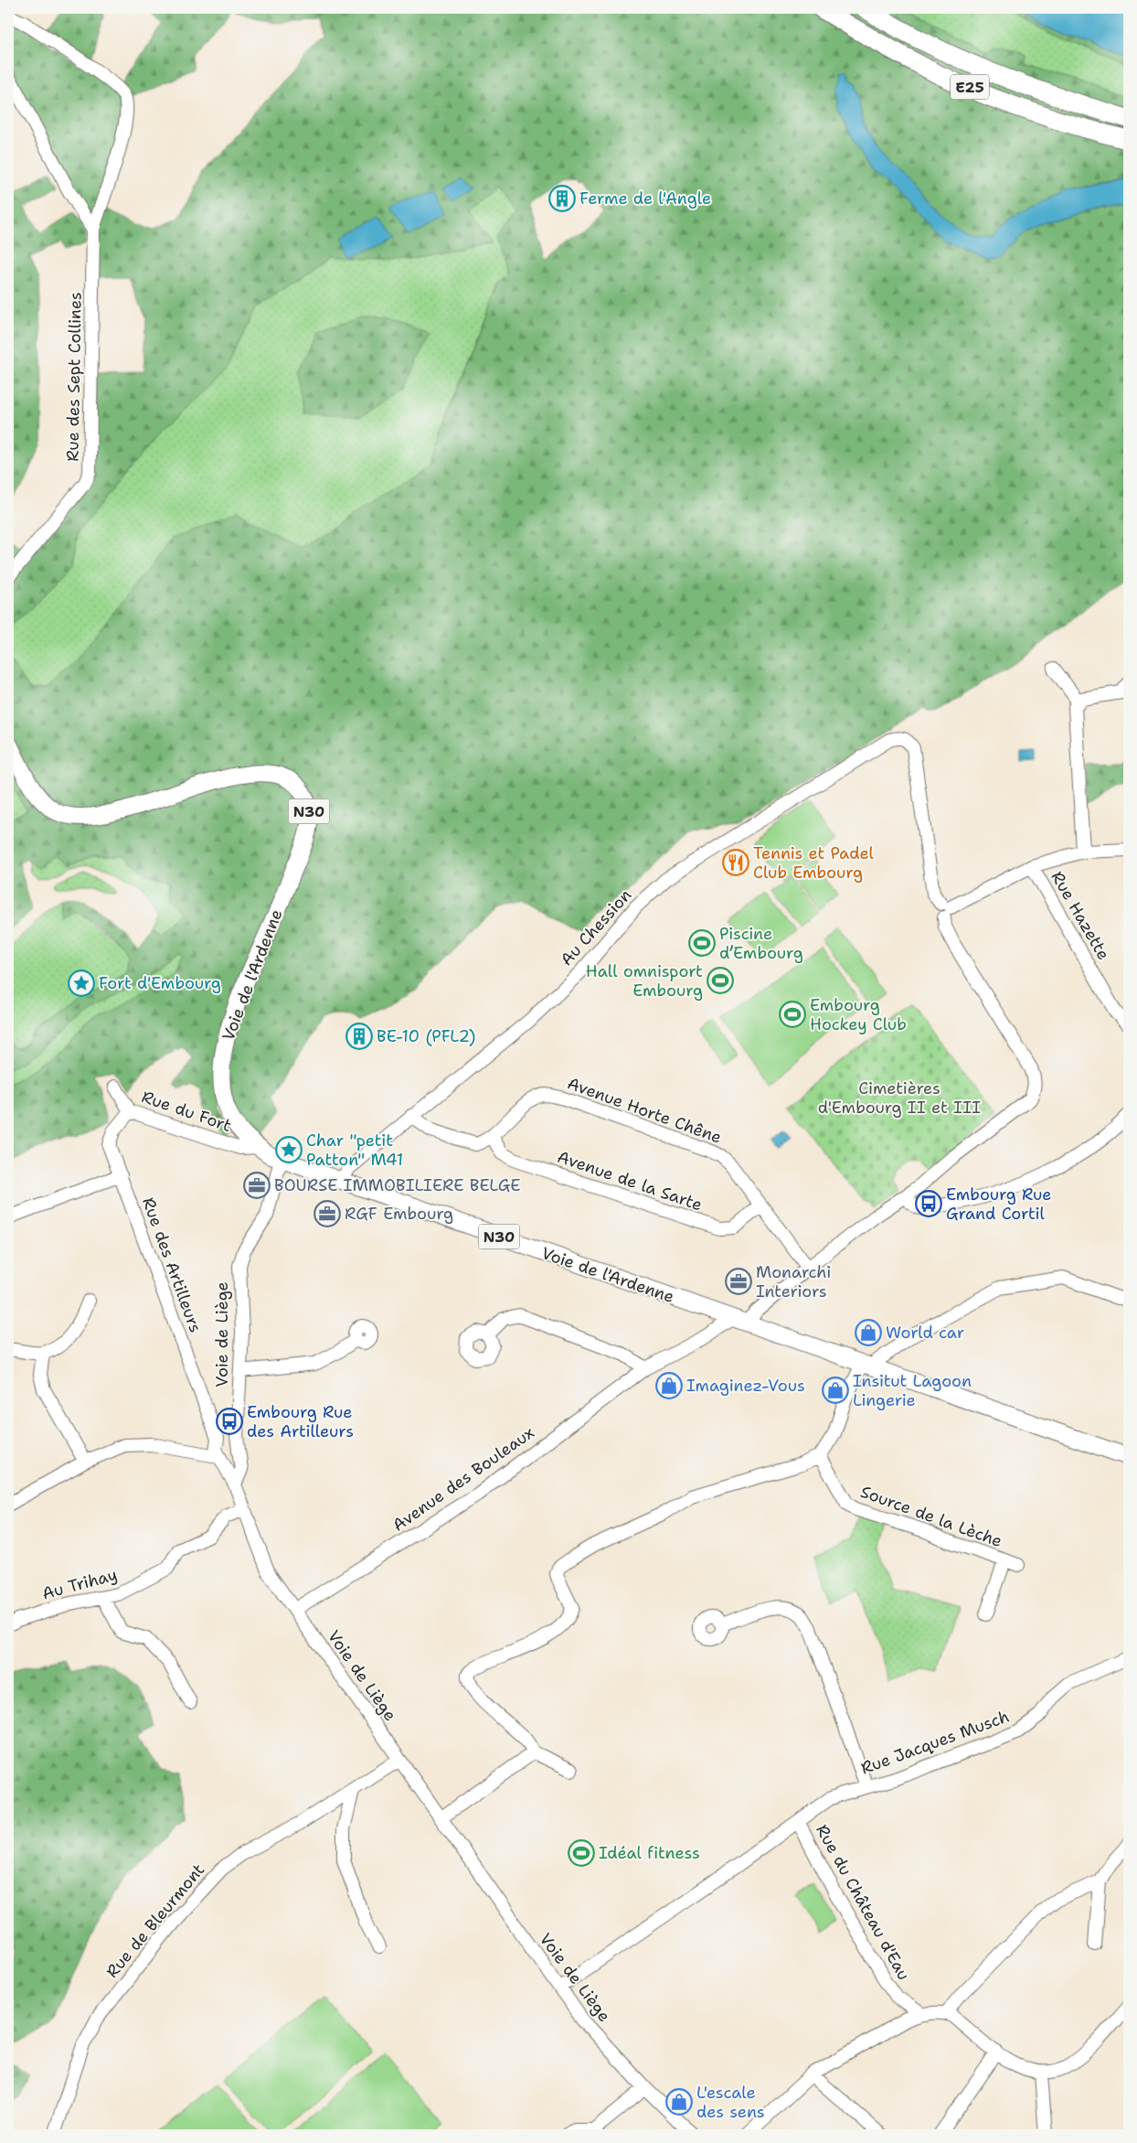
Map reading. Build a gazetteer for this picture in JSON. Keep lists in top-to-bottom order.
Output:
{
  "streets": {
    "highway": ["E25"],
    "main road": ["N30", "Voie de l'Ardenne"],
    "street": [
      "Rue des Sept Collines",
      "Rue Hazette",
      "Au Chession",
      "Avenue Horte Chêne",
      "Rue du Fort",
      "Avenue de la Sarte",
      "Rue des Artilleurs",
      "Voie de Liège",
      "Avenue des Bouleaux",
      "Source de la Lèche",
      "Au Trihay",
      "Rue Jacques Musch",
      "Rue du Château d'Eau",
      "Rue de Bleurmont"
    ]
  },
  "crossings": [
    ["Au Chession", "Voie de l'Ardenne"],
    ["Au Chession", "Avenue Horte Chêne"],
    ["Au Chession", "Avenue des Bouleaux"],
    ["Voie de l'Ardenne", "Rue du Fort"],
    ["Voie de l'Ardenne", "Voie de Liège"],
    ["Voie de l'Ardenne", "Avenue des Bouleaux"],
    ["Avenue Horte Chêne", "Avenue de la Sarte"],
    ["Avenue Horte Chêne", "Avenue des Bouleaux"],
    ["Rue du Fort", "Rue des Artilleurs"],
    ["Rue des Artilleurs", "Voie de Liège"],
    ["Voie de Liège", "Avenue des Bouleaux"],
    ["Voie de Liège", "Au Trihay"],
    ["Voie de Liège", "Rue Jacques Musch"],
    ["Voie de Liège", "Rue de Bleurmont"],
    ["Rue Jacques Musch", "Rue du Château d'Eau"]
  ],
  "parks": ["Cimetières d'Embourg II et III"],
  "places": {
    "building": ["Ferme de l'Angle", "BE-10 (PFL2)"],
    "restaurant": ["Tennis et Padel Club Embourg"],
    "sports": [
      "Piscine d’Embourg",
      "Hall omnisport Embourg",
      "Embourg Hockey Club",
      "Idéal fitness"
    ],
    "place": ["Fort d'Embourg", "Char \"petit Patton\" M41"],
    "office": ["BOURSE IMMOBILIERE BELGE", "RGF Embourg", "Monarchi Interiors"],
    "bus stop": ["Embourg Rue Grand Cortil", "Embourg Rue des Artilleurs"],
    "shop": [
      "World car",
      "Imaginez-Vous",
      "Insitut Lagoon Lingerie",
      "L'escale des sens"
    ]
  }
}
